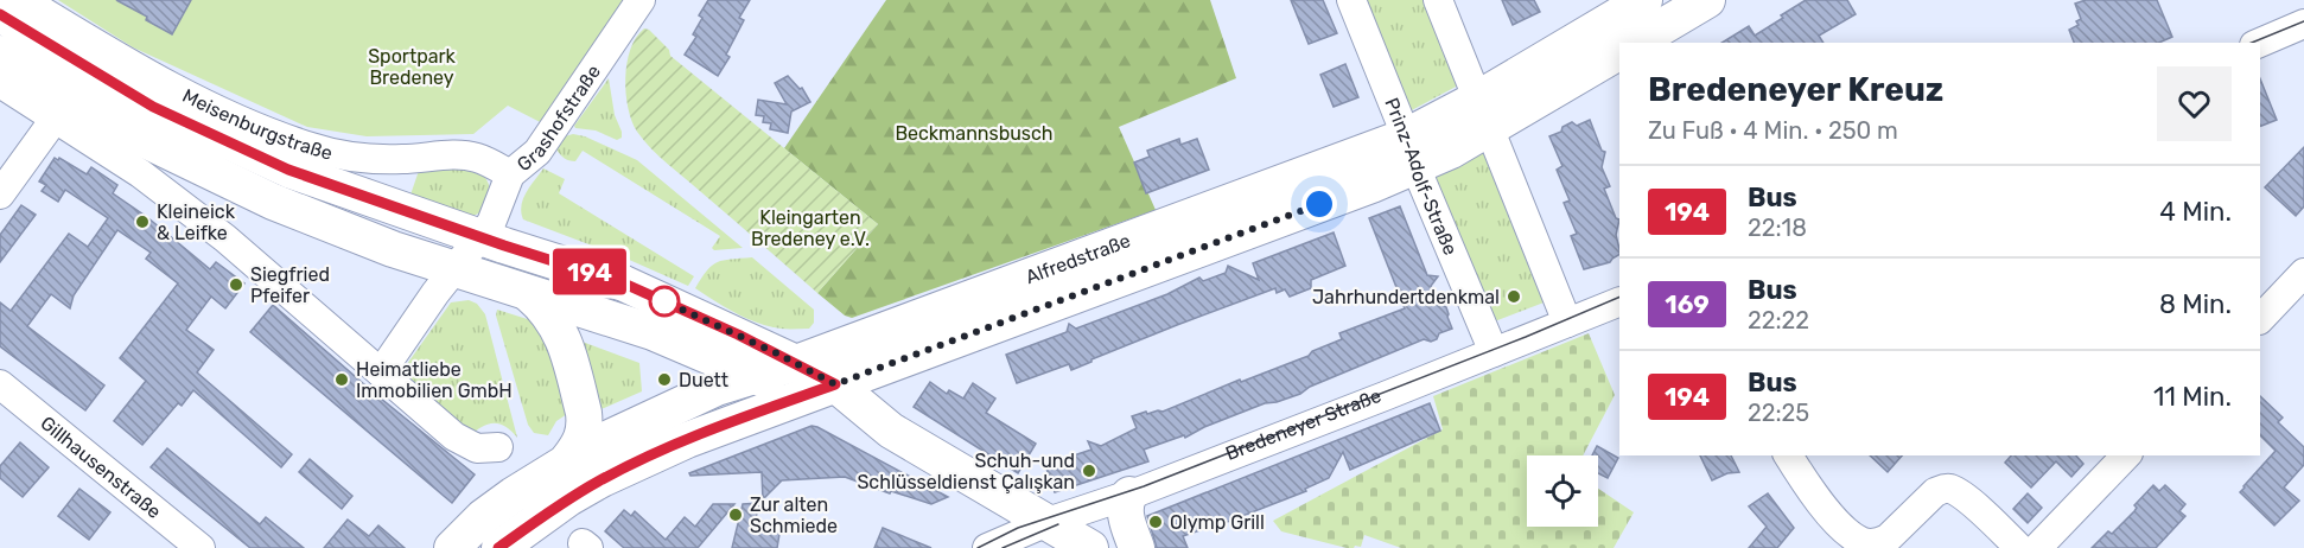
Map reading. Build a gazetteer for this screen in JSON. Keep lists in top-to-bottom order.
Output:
{
  "streets": {
    "main road": ["Meisenburgstraße", "Alfredstraße"],
    "street": [
      "Grashofstraße",
      "Prinz-Adolf-Straße",
      "Bredeneyer Straße",
      "Gillhausenstraße"
    ]
  },
  "crossings": [
    ["Grashofstraße", "Meisenburgstraße"],
    ["Meisenburgstraße", "Alfredstraße"],
    ["Prinz-Adolf-Straße", "Alfredstraße"],
    ["Prinz-Adolf-Straße", "Bredeneyer Straße"]
  ],
  "parks": ["Sportpark Bredeney", "Beckmannsbusch", "Kleingarten Bredeney e.V."],
  "places": [
    "Kleineick & Leifke",
    "Siegfried Pfeifer",
    "Jahrhundertdenkmal",
    "Heimatliebe Immobilien GmbH",
    "Duett",
    "Schuh-und Schlüsseldienst Çalışkan",
    "Zur alten Schmiede",
    "Olymp Grill"
  ],
  "lines": ["bus line 194"],
  "page": {
    "on_map": "194",
    "heading": ["Bredeneyer Kreuz", "Zu Fuß · 4 Min. · 250 m"],
    "list": [
      {
        "mark": "194",
        "name": "Bus",
        "note": "22:18",
        "value": "4 Min."
      },
      {
        "mark": "169",
        "name": "Bus",
        "note": "22:22",
        "value": "8 Min."
      },
      {
        "mark": "194",
        "name": "Bus",
        "note": "22:25",
        "value": "11 Min."
      }
    ]
  }
}
